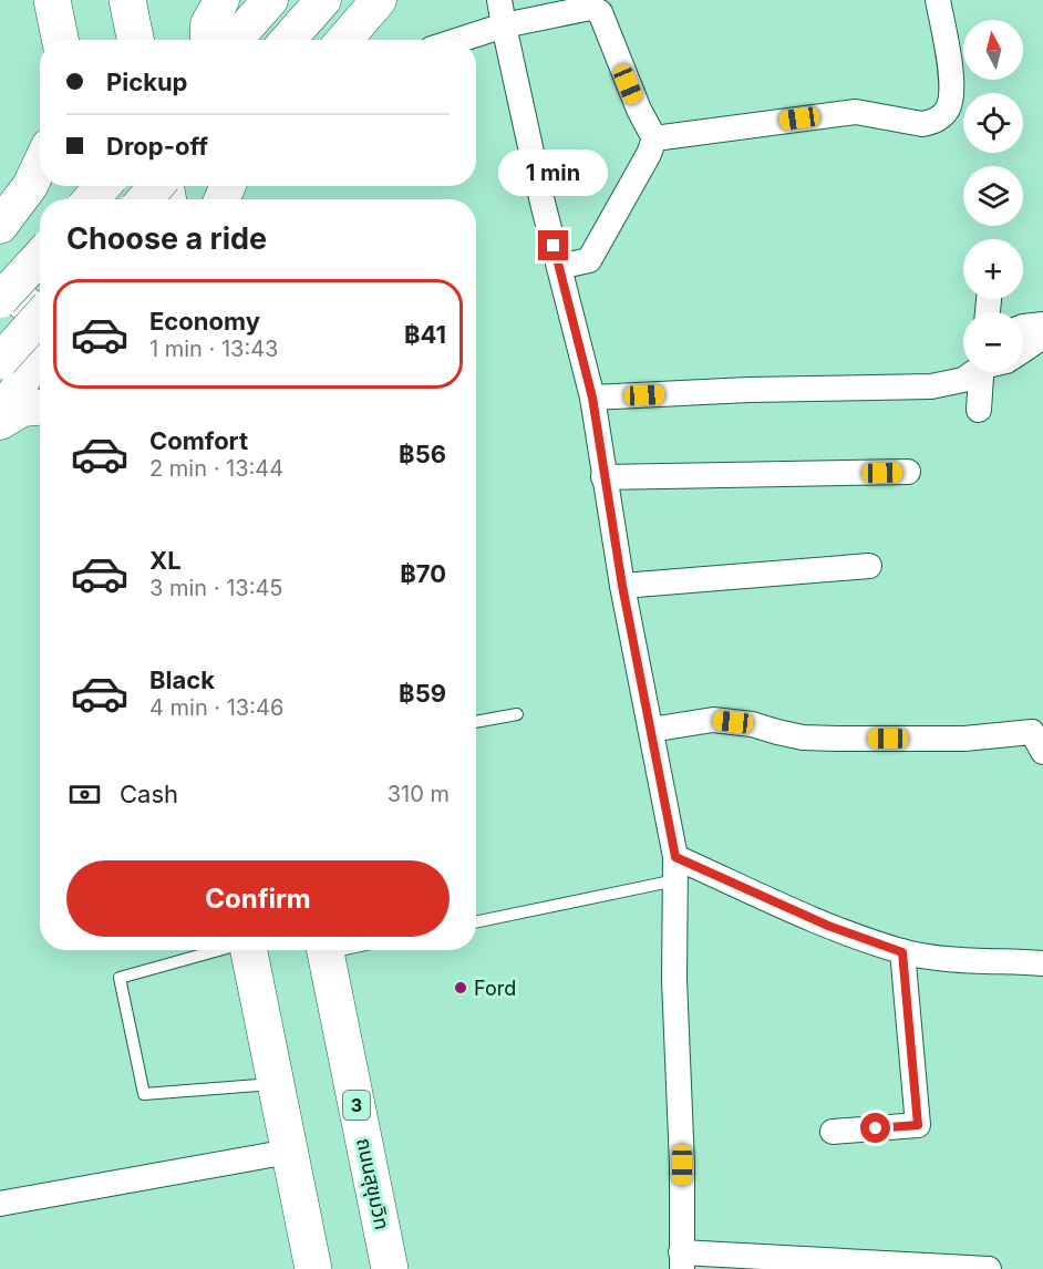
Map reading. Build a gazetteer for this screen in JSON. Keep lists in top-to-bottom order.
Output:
{
  "streets": {
    "highway": ["3", "ถนนสุขุมวิท"]
  },
  "places": ["Ford"],
  "north": "top",
  "page": {
    "map_buttons": ["+", "−"],
    "banner": ["Pickup", "Drop-off"],
    "bubble": "1 min",
    "heading": "Choose a ride",
    "list": [
      {
        "name": "Economy",
        "note": "1 min · 13:43",
        "value": "฿41"
      },
      {
        "name": "Comfort",
        "note": "2 min · 13:44",
        "value": "฿56"
      },
      {
        "name": "XL",
        "note": "3 min · 13:45",
        "value": "฿70"
      },
      {
        "name": "Black",
        "note": "4 min · 13:46",
        "value": "฿59"
      }
    ],
    "pay": ["Cash", "310 m"],
    "buttons": "Confirm"
  }
}
